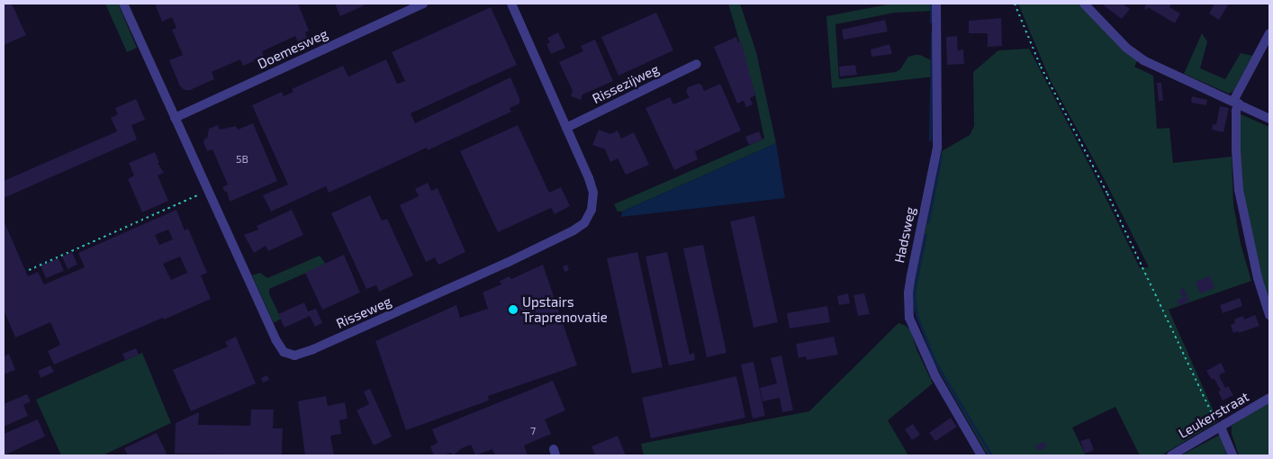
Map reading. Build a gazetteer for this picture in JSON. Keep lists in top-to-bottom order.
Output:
{
  "streets": {
    "street": [
      "Doemesweg",
      "Rissezijweg",
      "Hadsweg",
      "Risseweg",
      "Leukerstraat"
    ]
  },
  "crossings": [
    ["Doemesweg", "Risseweg"],
    ["Rissezijweg", "Risseweg"]
  ],
  "places": ["Upstairs Traprenovatie"],
  "house_numbers": ["5B", "7"]
}
